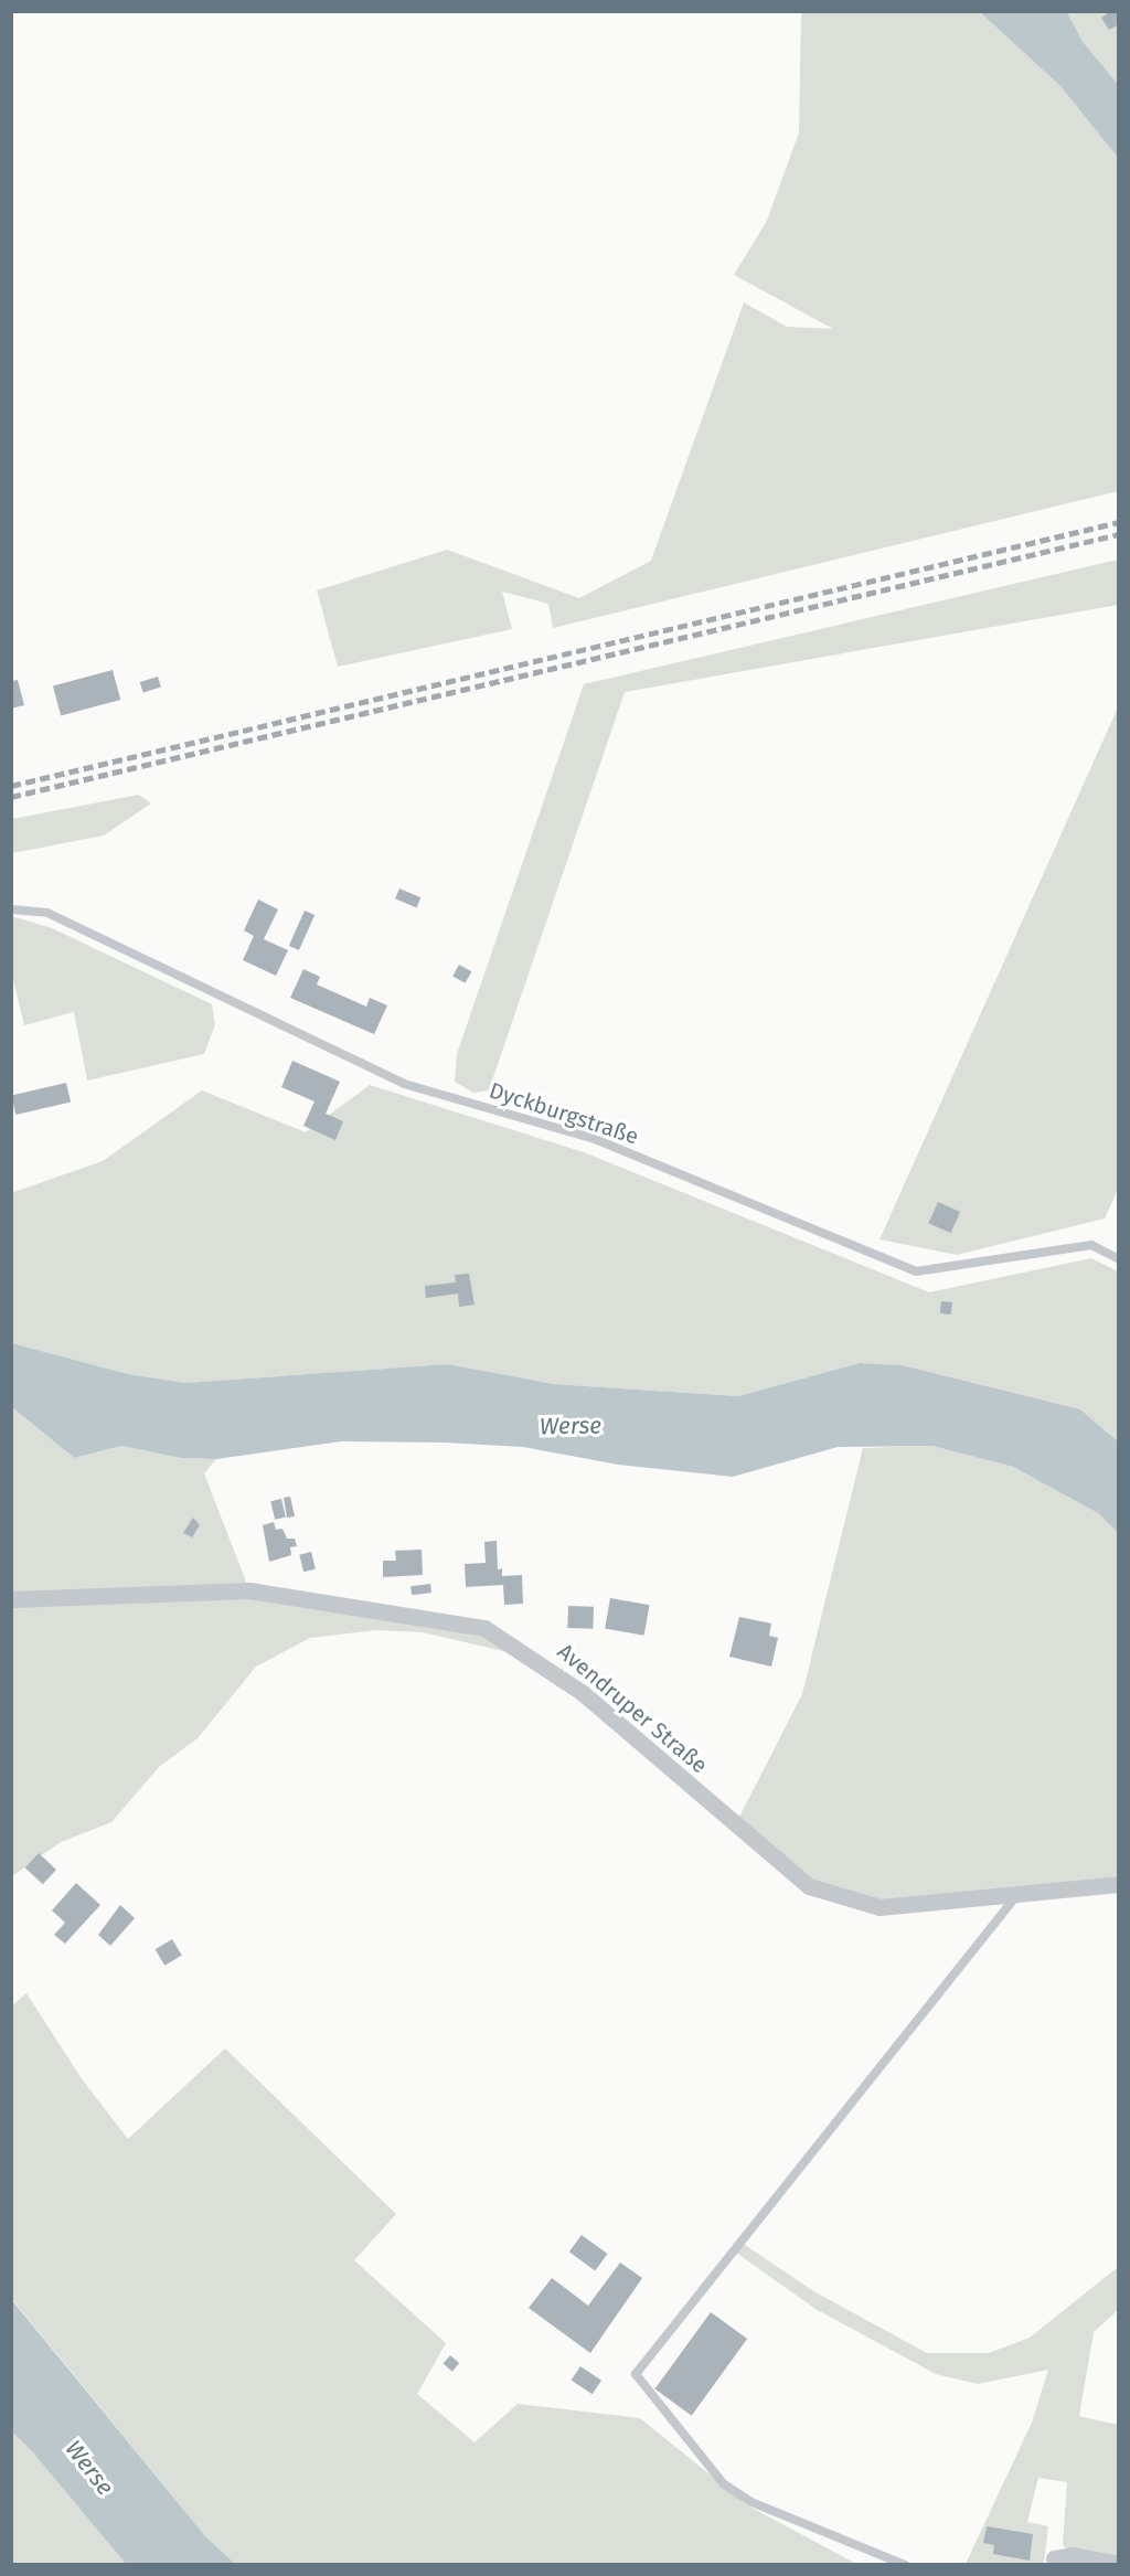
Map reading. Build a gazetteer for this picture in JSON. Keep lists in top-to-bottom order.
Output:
{
  "streets": {
    "street": ["Avendruper Straße"],
    "lane": ["Dyckburgstraße"]
  },
  "water": ["Werse"]
}
